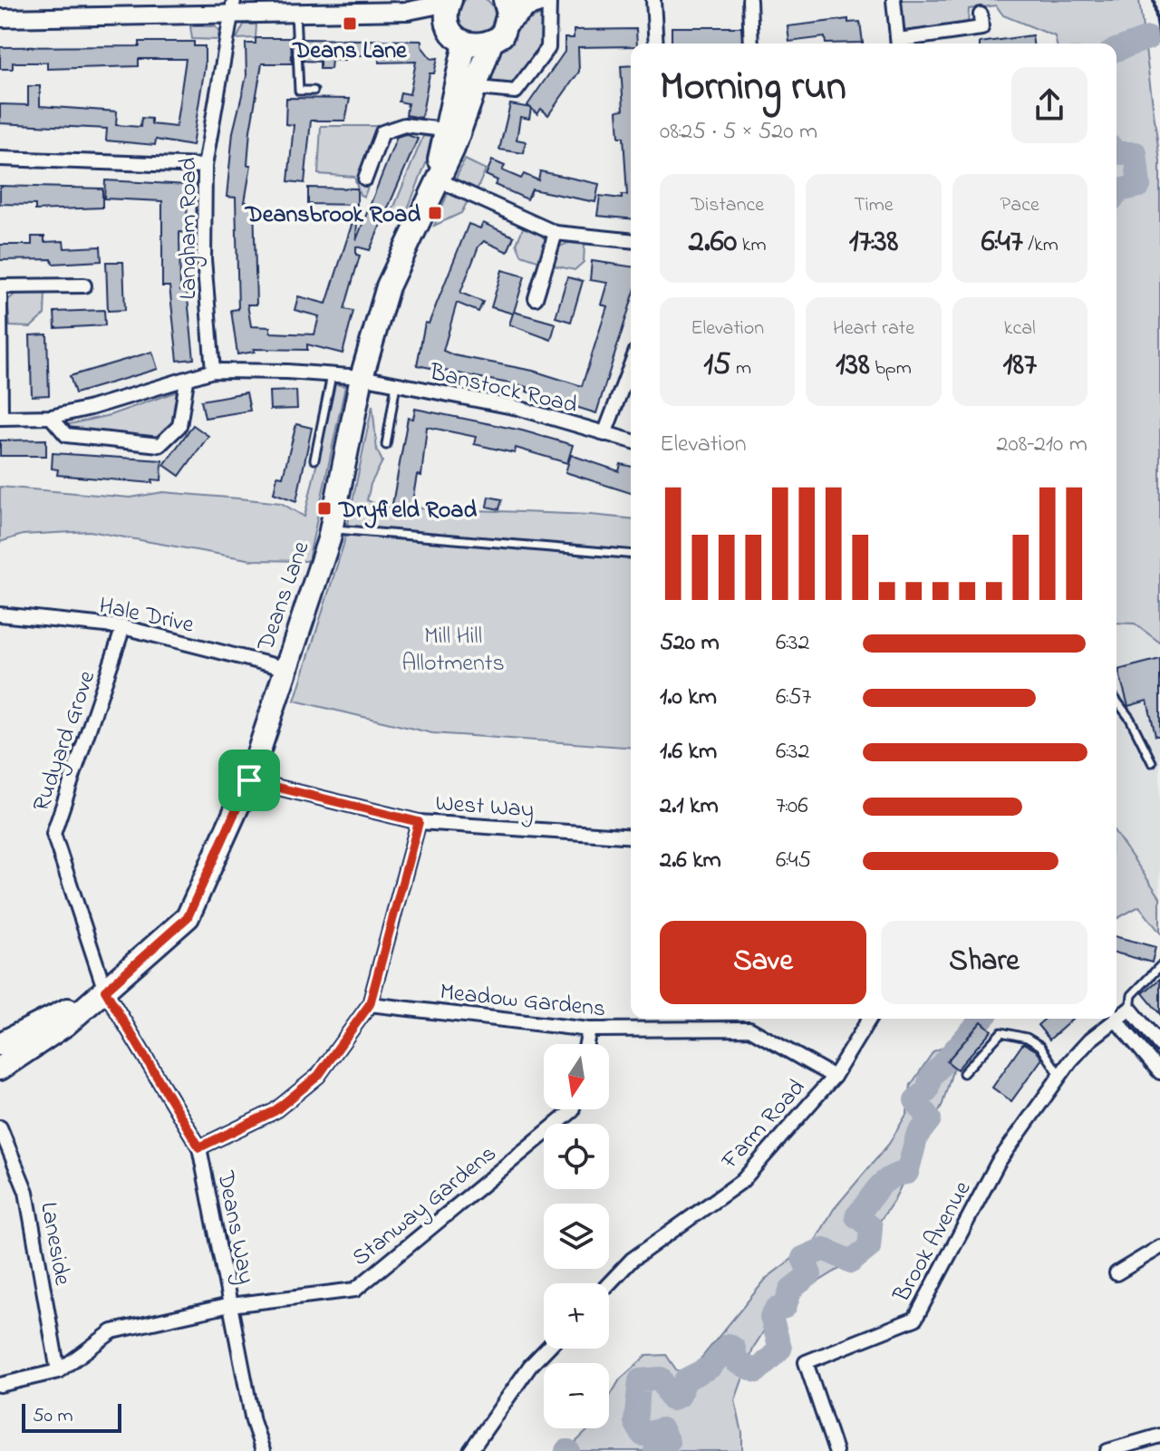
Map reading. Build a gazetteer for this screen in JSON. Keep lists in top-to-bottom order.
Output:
{
  "streets": {
    "main road": ["Deans Lane"],
    "street": [
      "Langham Road",
      "Banstock Road",
      "Hale Drive",
      "Rudyard Grove",
      "West Way",
      "Meadow Gardens",
      "Farm Road",
      "Stanway Gardens",
      "Deans Way",
      "Brook Avenue",
      "Laneside"
    ]
  },
  "crossings": [
    ["Banstock Road", "Deans Lane"],
    ["Deans Lane", "Hale Drive"],
    ["Deans Lane", "Rudyard Grove"],
    ["Deans Lane", "West Way"],
    ["Deans Lane", "Deans Way"],
    ["Hale Drive", "Rudyard Grove"],
    ["Rudyard Grove", "Deans Way"],
    ["Meadow Gardens", "Farm Road"],
    ["Stanway Gardens", "Deans Way"],
    ["Stanway Gardens", "Laneside"]
  ],
  "parks": ["Mill Hill Allotments"],
  "places": {
    "transit": ["Deans Lane", "Deansbrook Road", "Dryfield Road"]
  },
  "scale_bar": "50 m",
  "north": "bottom",
  "page": {
    "heading": ["Morning run", "08:25 · 5 × 520 m"],
    "stats": [
      ["Distance", "2.60 km"],
      ["Time", "17:38"],
      ["Pace", "6:47 /km"],
      ["Elevation", "15 m"],
      ["Heart rate", "138 bpm"],
      ["kcal", "187"]
    ],
    "chart": ["Elevation", "208–210 m"],
    "list": [
      {
        "name": "520 m",
        "note": "6:32"
      },
      {
        "name": "1.0 km",
        "note": "6:57"
      },
      {
        "name": "1.6 km",
        "note": "6:32"
      },
      {
        "name": "2.1 km",
        "note": "7:06"
      },
      {
        "name": "2.6 km",
        "note": "6:45"
      }
    ],
    "buttons": ["Save", "Share"],
    "map_buttons": ["+", "−"],
    "scale": "50 m"
  }
}
